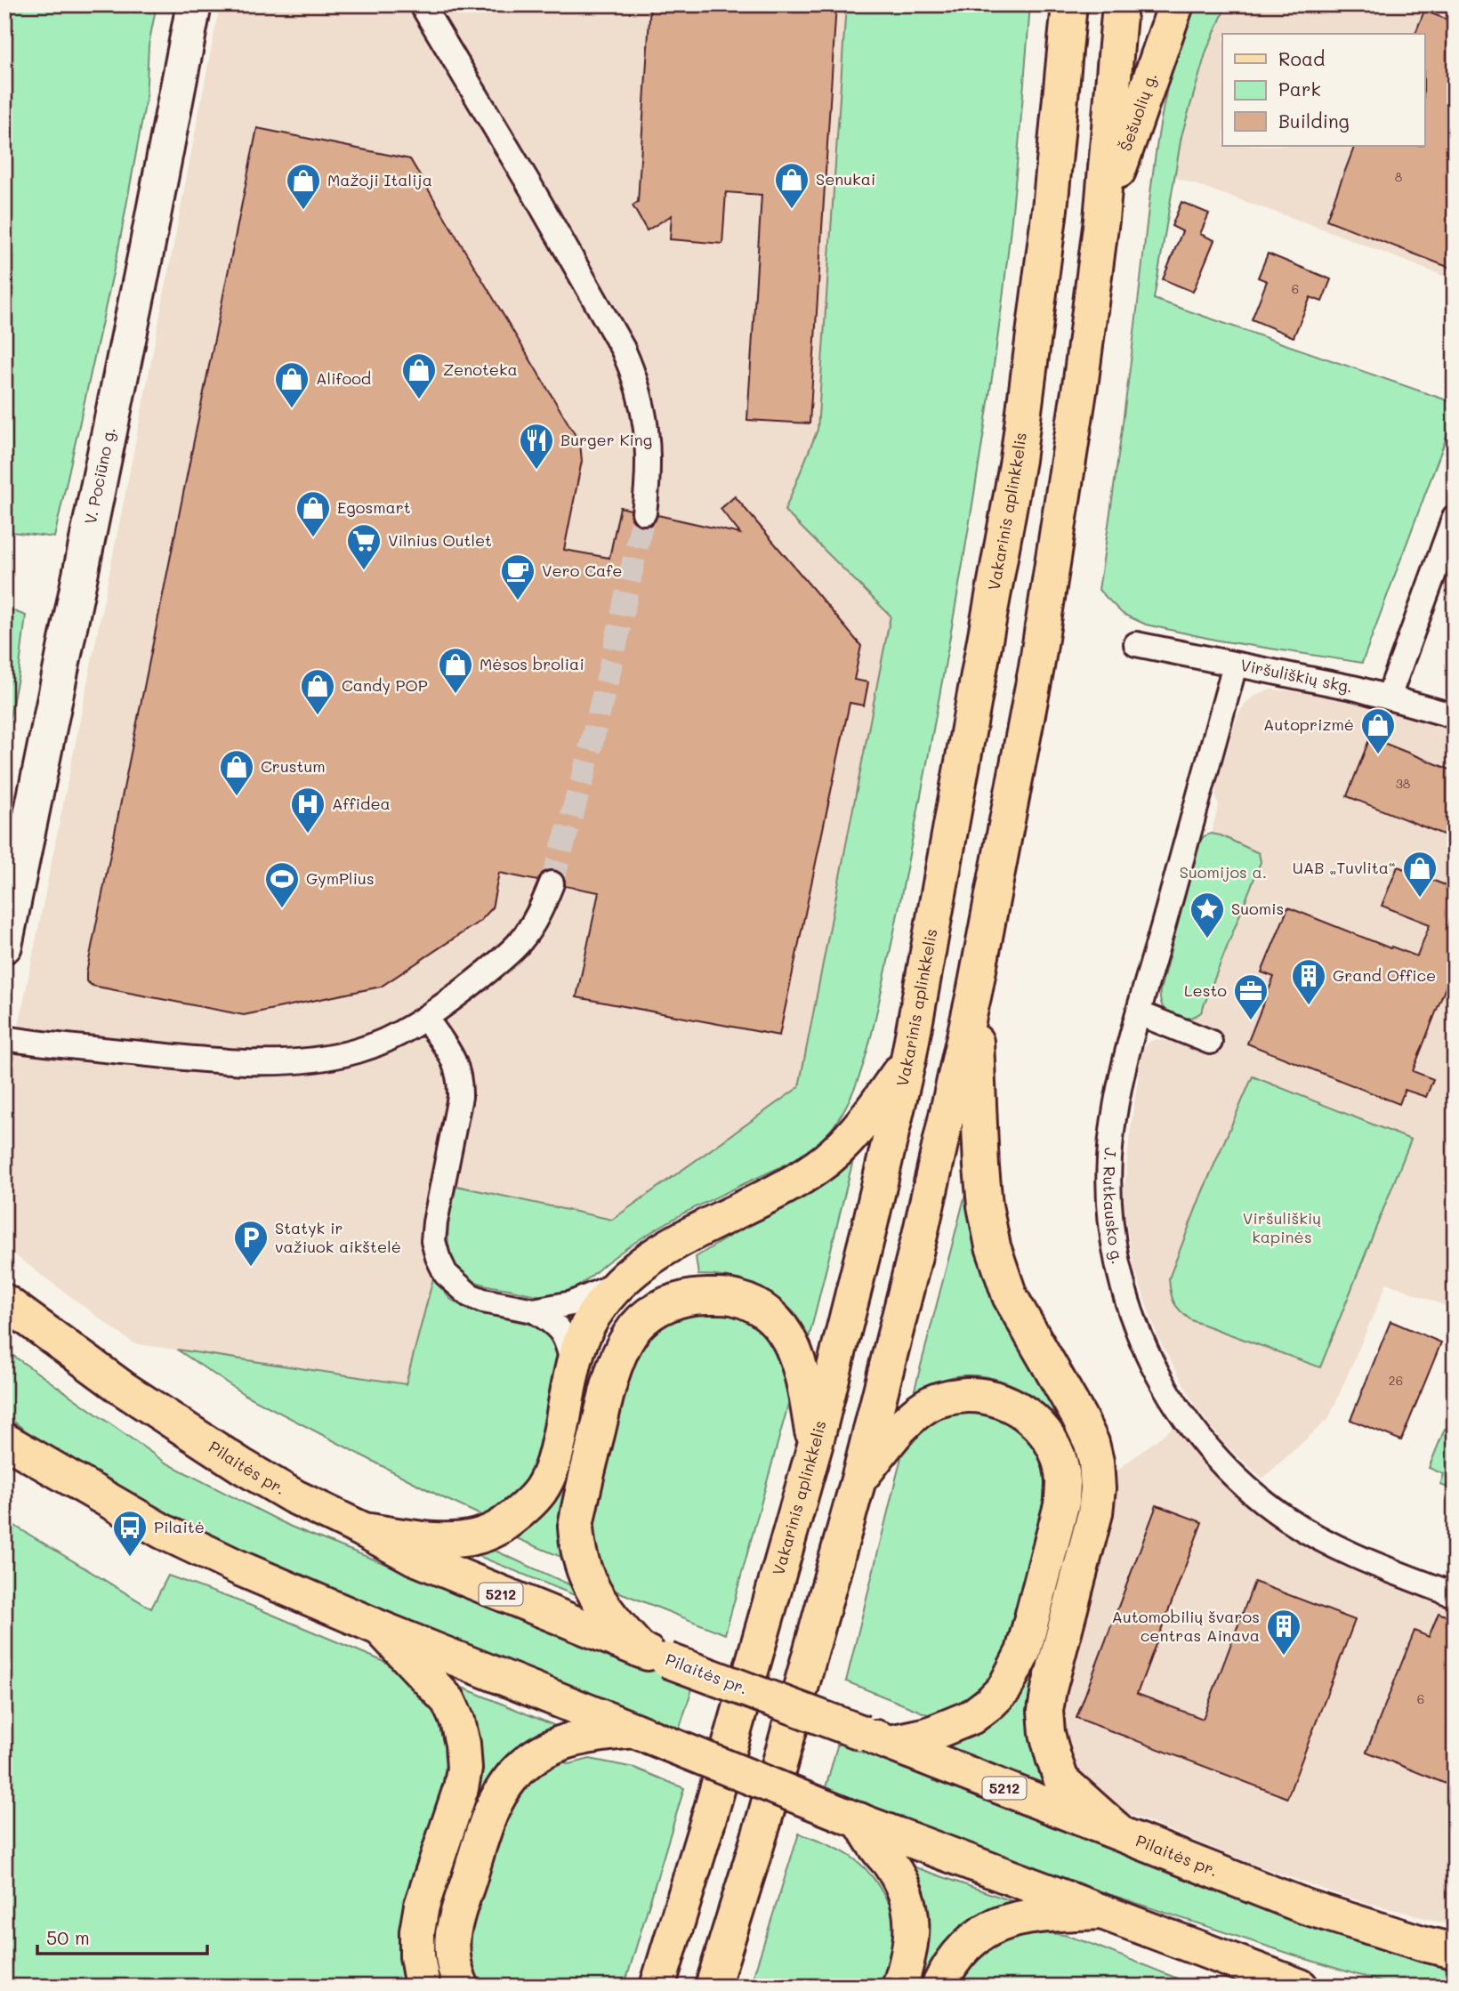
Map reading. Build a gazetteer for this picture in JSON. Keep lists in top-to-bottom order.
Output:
{
  "streets": {
    "main road": [
      "Šešuolių g.",
      "V. Pociūno g.",
      "Vakarinis aplinkkelis",
      "Pilaitės pr.",
      "5212"
    ],
    "street": ["Viršuliškių skg.", "J. Rutkausko g."]
  },
  "crossings": [
    ["Viršuliškių skg.", "J. Rutkausko g."]
  ],
  "parks": ["Suomijos a.", "Viršuliškių kapinės"],
  "places": {
    "shop": [
      "Senukai",
      "Mažoji Italija",
      "Zenoteka",
      "Alifood",
      "Egosmart",
      "Mėsos broliai",
      "Candy POP",
      "Autoprizmė",
      "Crustum",
      "UAB „Tuvlita“"
    ],
    "restaurant": ["Burger King"],
    "supermarket": ["Vilnius Outlet"],
    "cafe": ["Vero Cafe"],
    "hospital": ["Affidea"],
    "sports": ["GymPlius"],
    "place": ["Suomis"],
    "building": ["Grand Office", "Automobilių švaros centras Ainava"],
    "office": ["Lesto"],
    "parking": ["Statyk ir važiuok aikštelė"],
    "bus stop": ["Pilaitė"]
  },
  "house_numbers": [
    "8",
    "6",
    "38",
    "26",
    "6"
  ],
  "legend": ["Road", "Park", "Building"],
  "scale_bar": "50 m"
}
